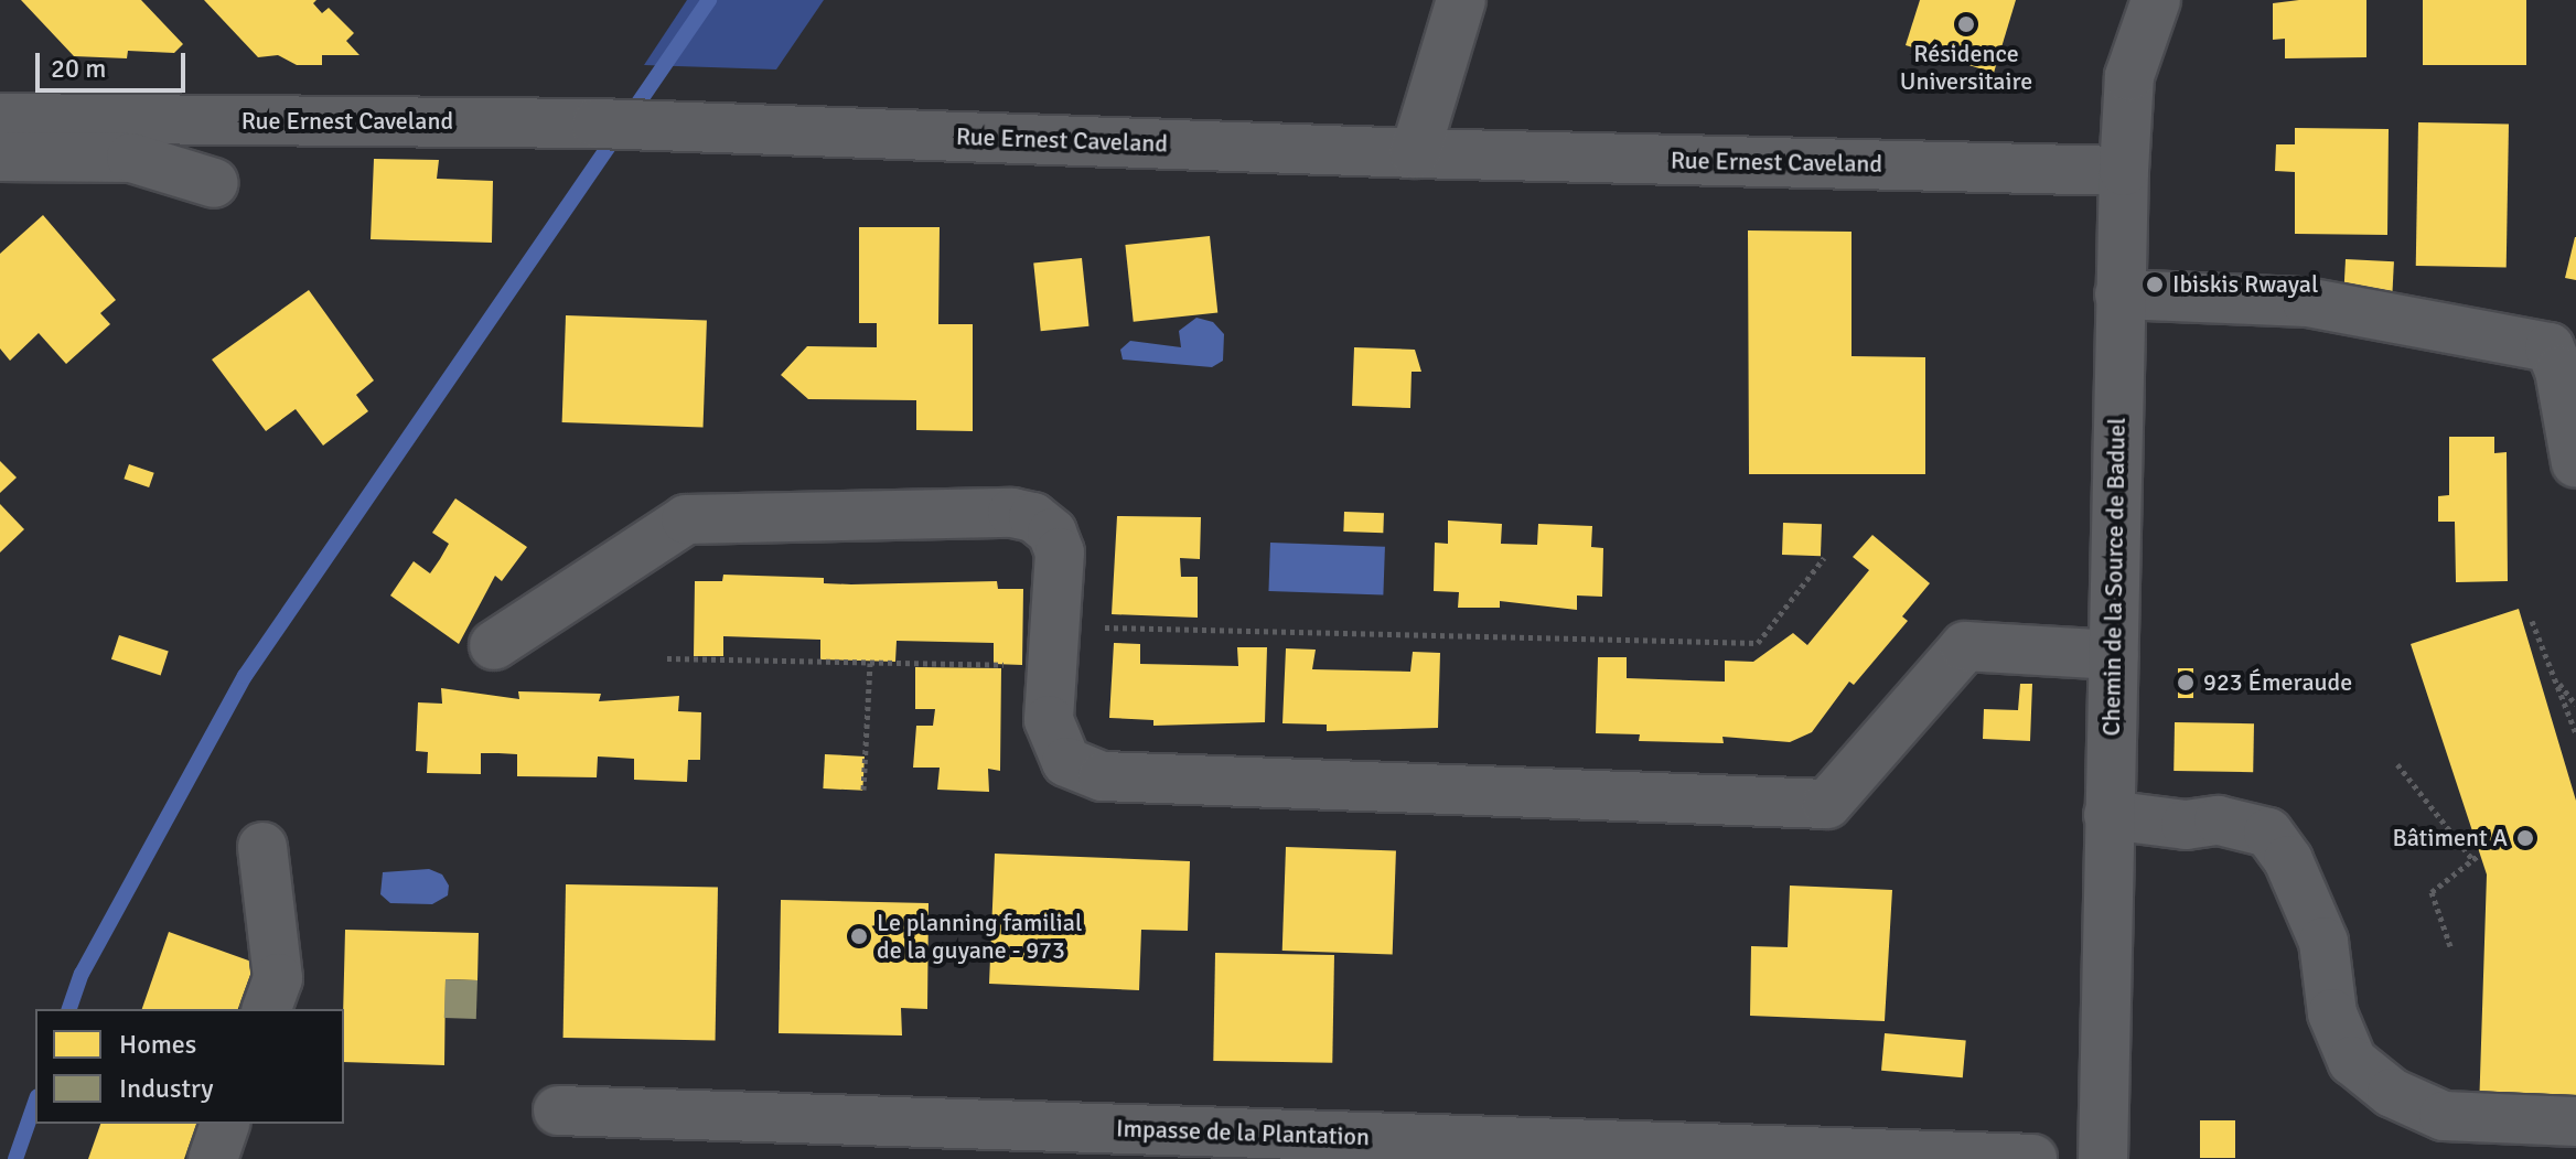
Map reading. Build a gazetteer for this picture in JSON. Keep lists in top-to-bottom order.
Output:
{
  "streets": {
    "street": ["Rue Ernest Caveland", "Chemin de la Source de Baduel", "Impasse de la Plantation"]
  },
  "crossings": [
    ["Rue Ernest Caveland", "Chemin de la Source de Baduel"]
  ],
  "places": [
    "Résidence Universitaire",
    "Ibiskis Rwayal",
    "923 Émeraude",
    "Bâtiment A",
    "Le planning familial de la guyane - 973"
  ],
  "legend": ["Homes", "Industry"],
  "scale_bar": "20 m"
}
